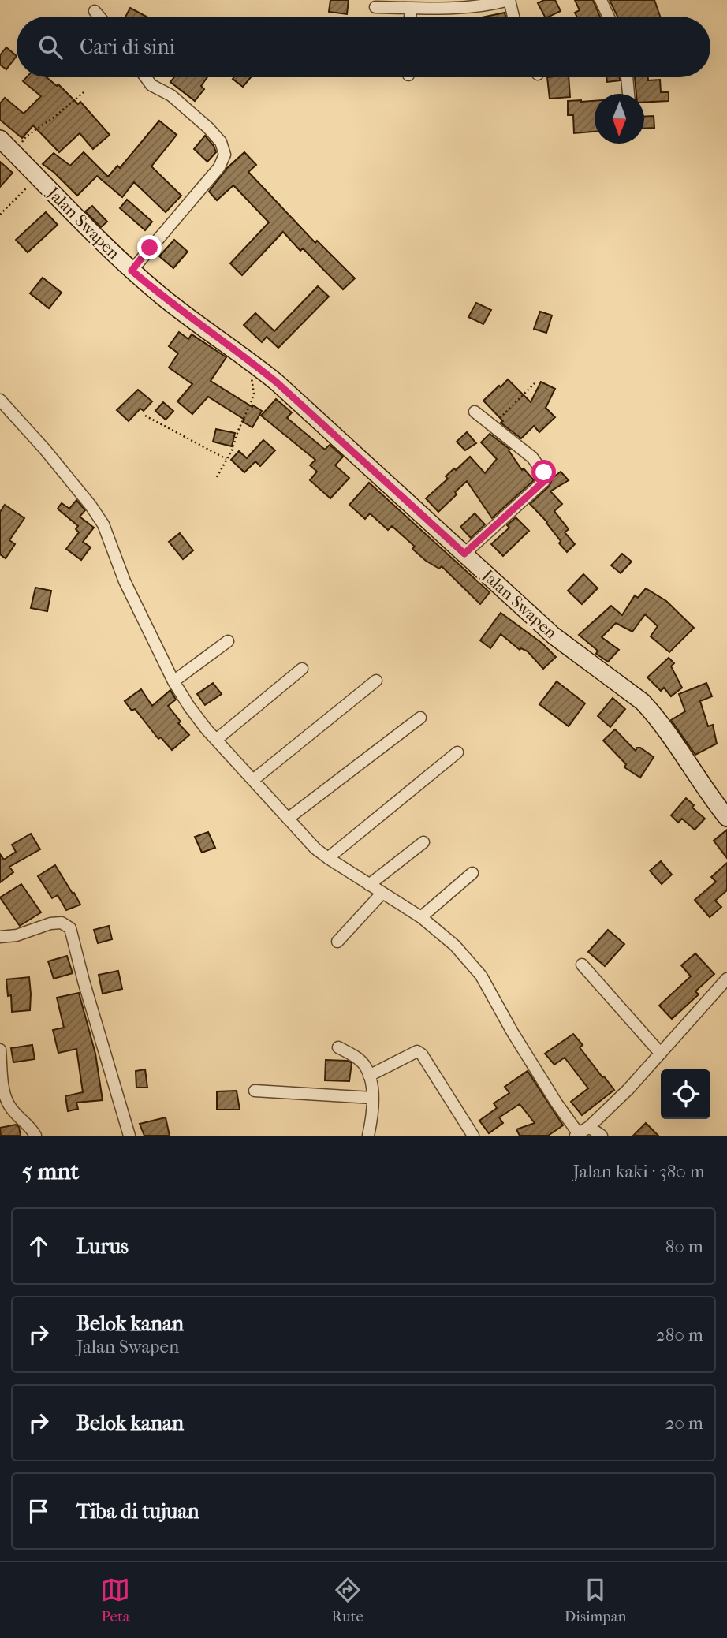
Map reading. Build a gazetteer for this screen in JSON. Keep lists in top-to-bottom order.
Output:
{
  "streets": {
    "main road": ["Jalan Swapen"]
  },
  "north": "bottom",
  "page": {
    "search": "Cari di sini",
    "heading": ["5 mnt", "Jalan kaki · 380 m"],
    "list": [
      ["Lurus", "80 m"],
      ["Belok kanan", "Jalan Swapen", "280 m"],
      ["Belok kanan", "20 m"],
      "Tiba di tujuan"
    ],
    "nav": ["Peta", "Rute", "Disimpan"]
  }
}
